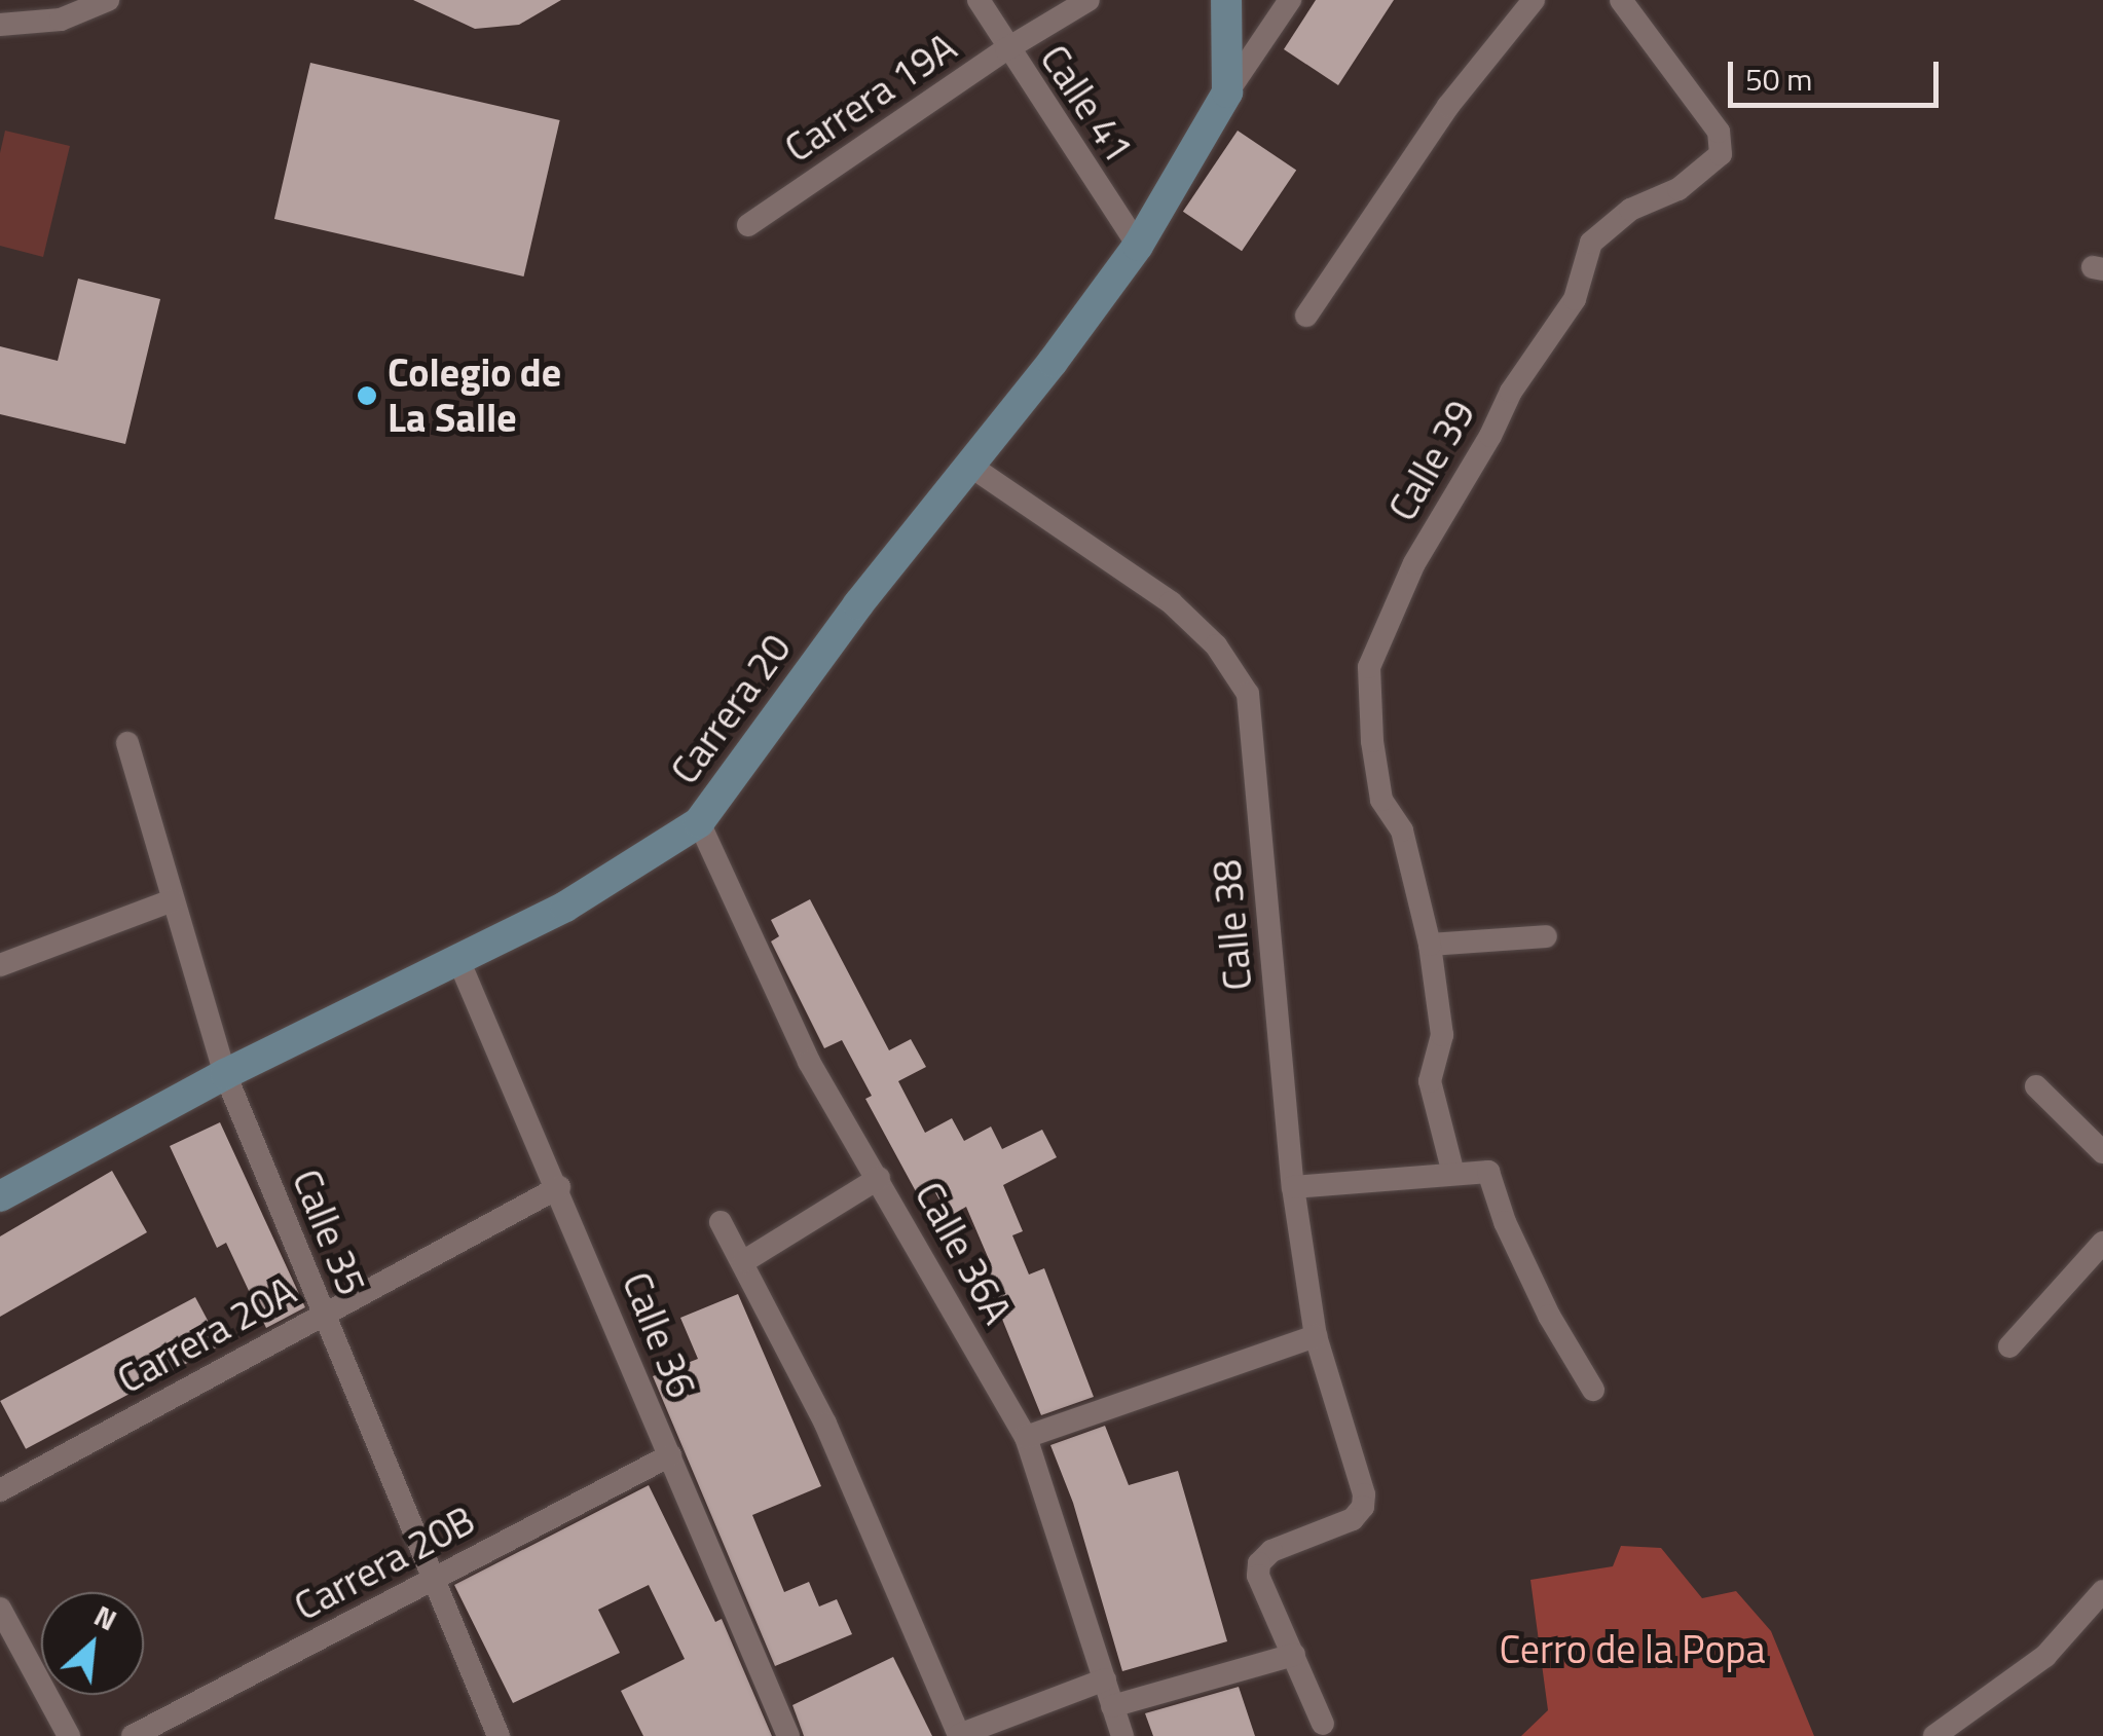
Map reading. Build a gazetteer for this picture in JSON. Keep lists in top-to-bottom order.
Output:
{
  "streets": {
    "street": [
      "Carrera 19A",
      "Calle 41",
      "Calle 39",
      "Carrera 20",
      "Calle 38",
      "Calle 35",
      "Calle 36A",
      "Carrera 20A",
      "Calle 36",
      "Carrera 20B"
    ]
  },
  "crossings": [
    ["Carrera 19A", "Calle 41"],
    ["Calle 41", "Carrera 20"],
    ["Carrera 20", "Calle 38"],
    ["Carrera 20", "Calle 35"],
    ["Carrera 20", "Calle 36A"],
    ["Carrera 20", "Calle 36"],
    ["Calle 35", "Carrera 20A"],
    ["Calle 35", "Carrera 20B"],
    ["Carrera 20A", "Calle 36"],
    ["Calle 36", "Carrera 20B"]
  ],
  "parks": ["Cerro de la Popa"],
  "places": ["Colegio de La Salle"],
  "scale_bar": "50 m",
  "north": "top right"
}
